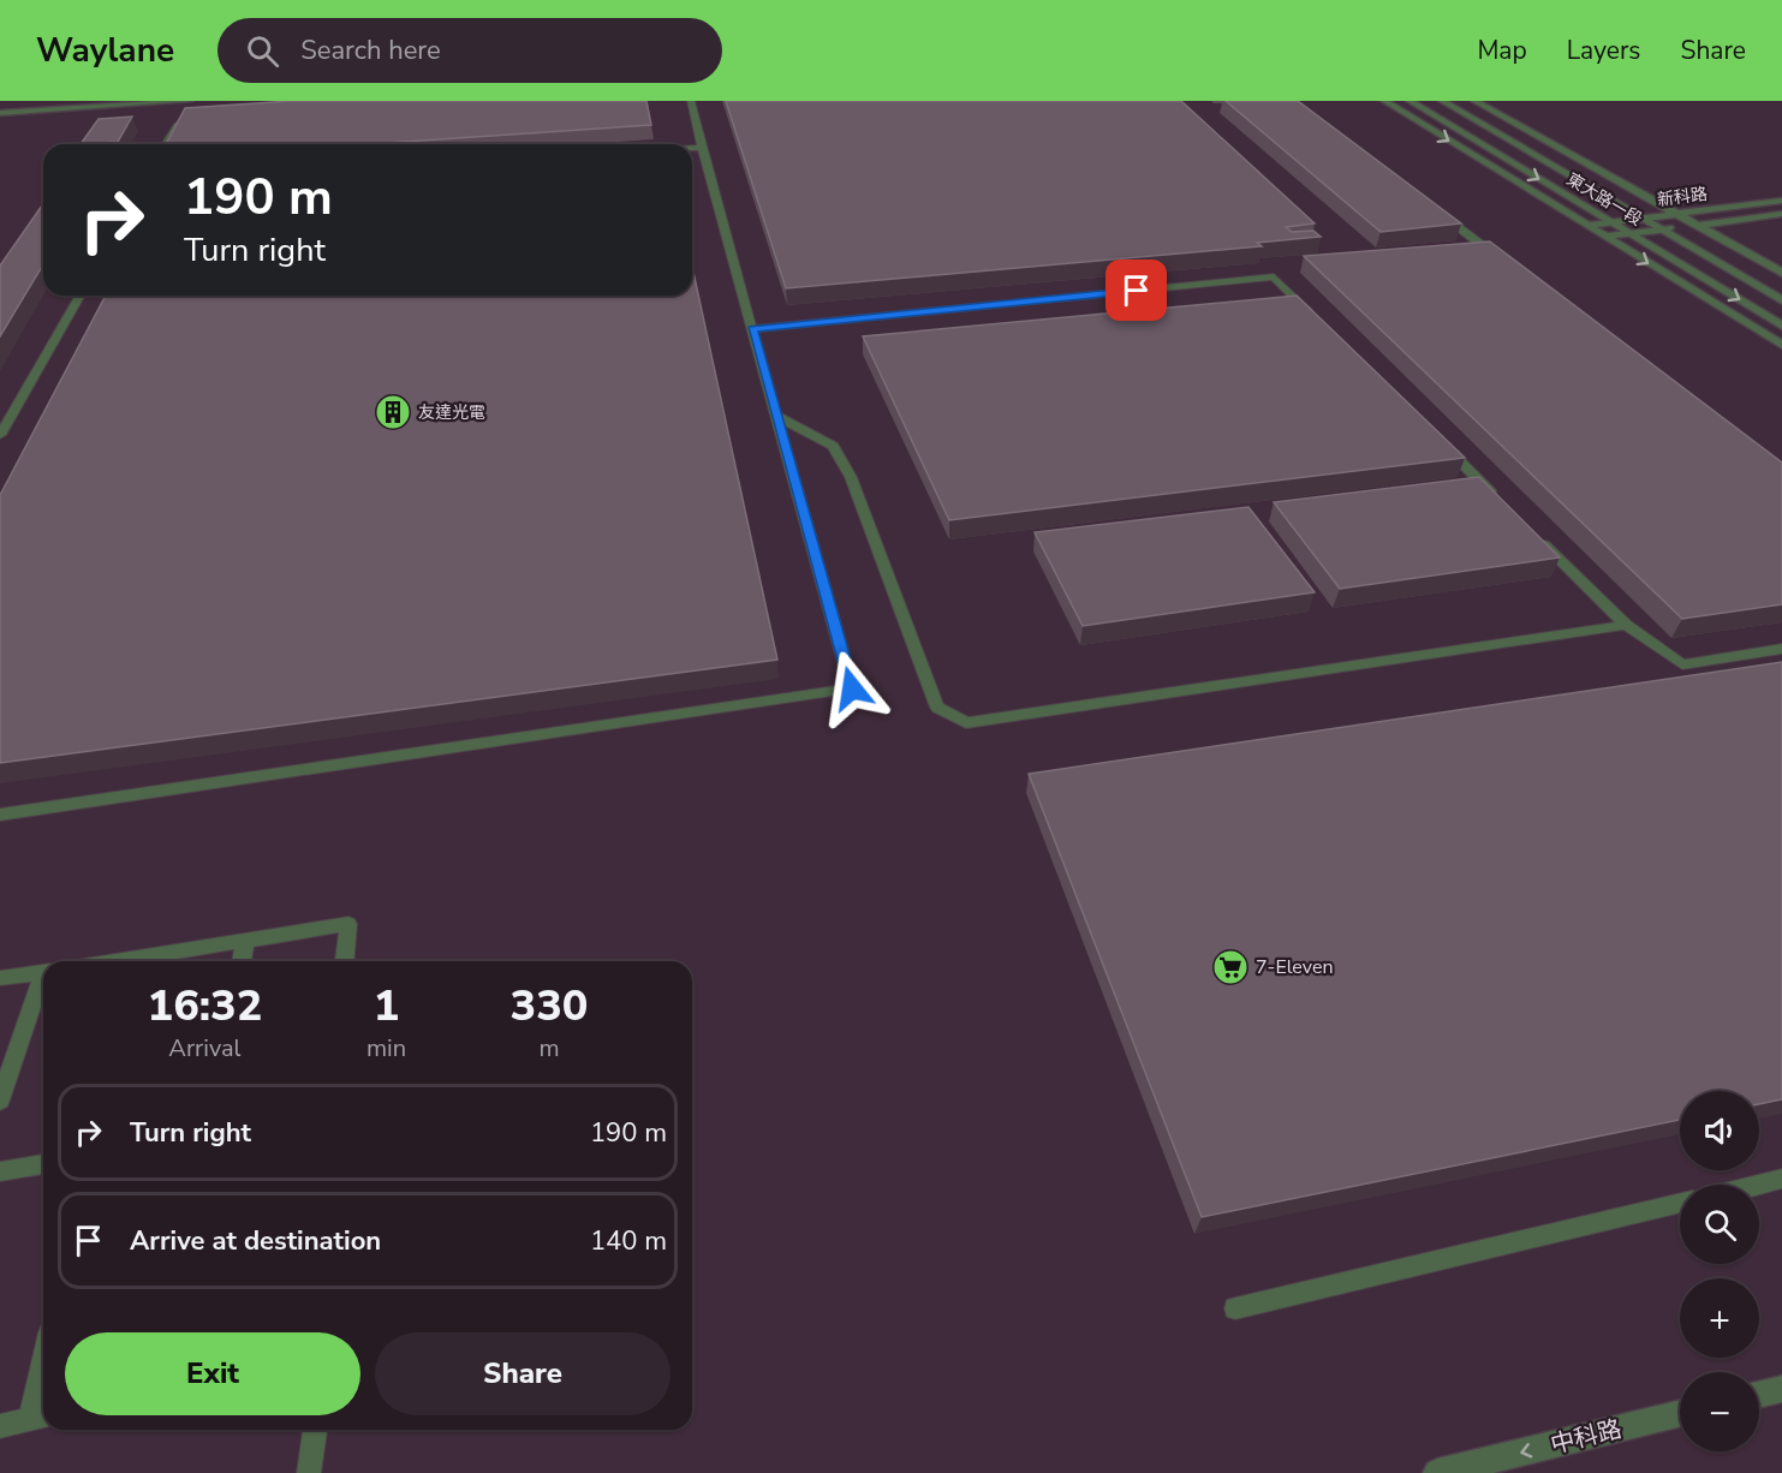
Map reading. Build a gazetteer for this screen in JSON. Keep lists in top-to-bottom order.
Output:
{
  "streets": {
    "street": ["新科路", "東大路一段", "中科路"]
  },
  "crossings": [
    ["新科路", "東大路一段"]
  ],
  "one_way": ["中科路"],
  "places": {
    "building": ["友達光電"],
    "supermarket": ["7-Eleven"]
  },
  "page": {
    "header": "Waylane",
    "search": "Search here",
    "nav": ["Map", "Layers", "Share"],
    "turn": ["190 m", "Turn right"],
    "eta": [
      "16:32",
      "Arrival",
      "1",
      "min",
      "330",
      "m"
    ],
    "list": [
      {
        "name": "Turn right",
        "value": "190 m"
      },
      {
        "name": "Arrive at destination",
        "value": "140 m"
      }
    ],
    "map_buttons": ["+", "−"],
    "buttons": ["Exit", "Share"]
  }
}
